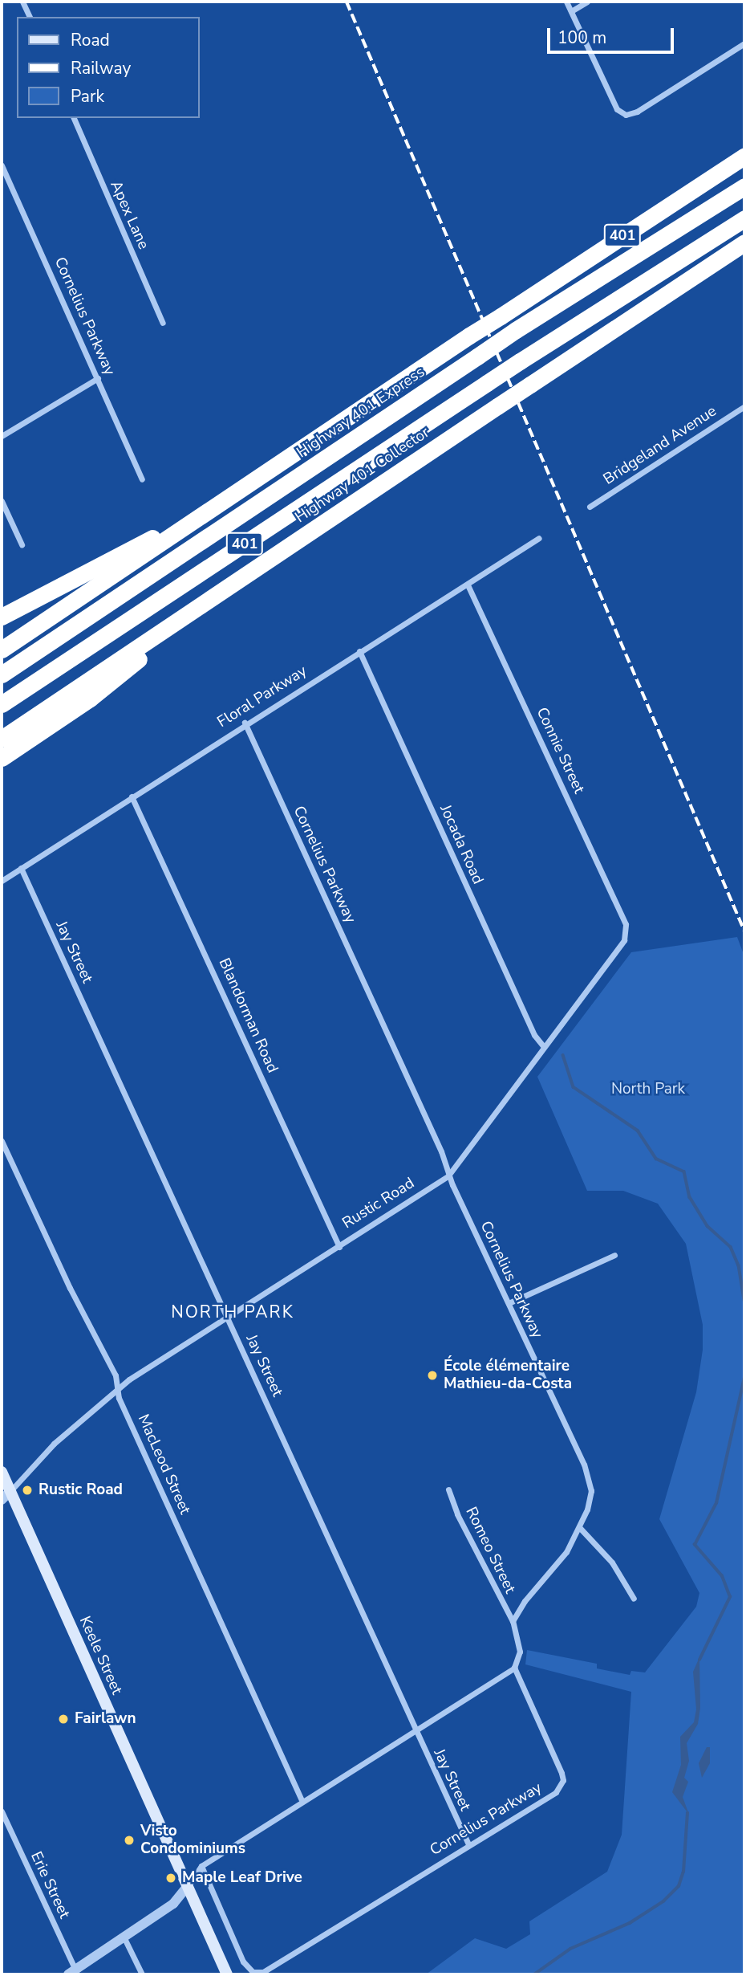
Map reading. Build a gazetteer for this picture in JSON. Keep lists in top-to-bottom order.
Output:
{
  "streets": {
    "highway": ["401", "Highway 401 Express", "Highway 401 Collector"],
    "main road": ["Keele Street"],
    "street": [
      "Apex Lane",
      "Cornelius Parkway",
      "Bridgeland Avenue",
      "Floral Parkway",
      "Connie Street",
      "Jocada Road",
      "Jay Street",
      "Blandorman Road",
      "Rustic Road",
      "MacLeod Street",
      "Romeo Street",
      "Erie Street"
    ]
  },
  "crossings": [
    ["Cornelius Parkway", "Floral Parkway"],
    ["Cornelius Parkway", "Jay Street"],
    ["Cornelius Parkway", "Rustic Road"],
    ["Cornelius Parkway", "Romeo Street"],
    ["Floral Parkway", "Connie Street"],
    ["Floral Parkway", "Jocada Road"],
    ["Floral Parkway", "Jay Street"],
    ["Floral Parkway", "Blandorman Road"],
    ["Connie Street", "Rustic Road"],
    ["Jocada Road", "Rustic Road"],
    ["Jay Street", "Rustic Road"],
    ["Blandorman Road", "Rustic Road"],
    ["Rustic Road", "MacLeod Street"],
    ["Rustic Road", "Keele Street"]
  ],
  "districts": ["NORTH PARK"],
  "parks": ["North Park"],
  "places": [
    "École élémentaire Mathieu-da-Costa",
    "Rustic Road",
    "Fairlawn",
    "Visto Condominiums",
    "Maple Leaf Drive"
  ],
  "legend": ["Road", "Railway", "Park"],
  "scale_bar": "100 m"
}
